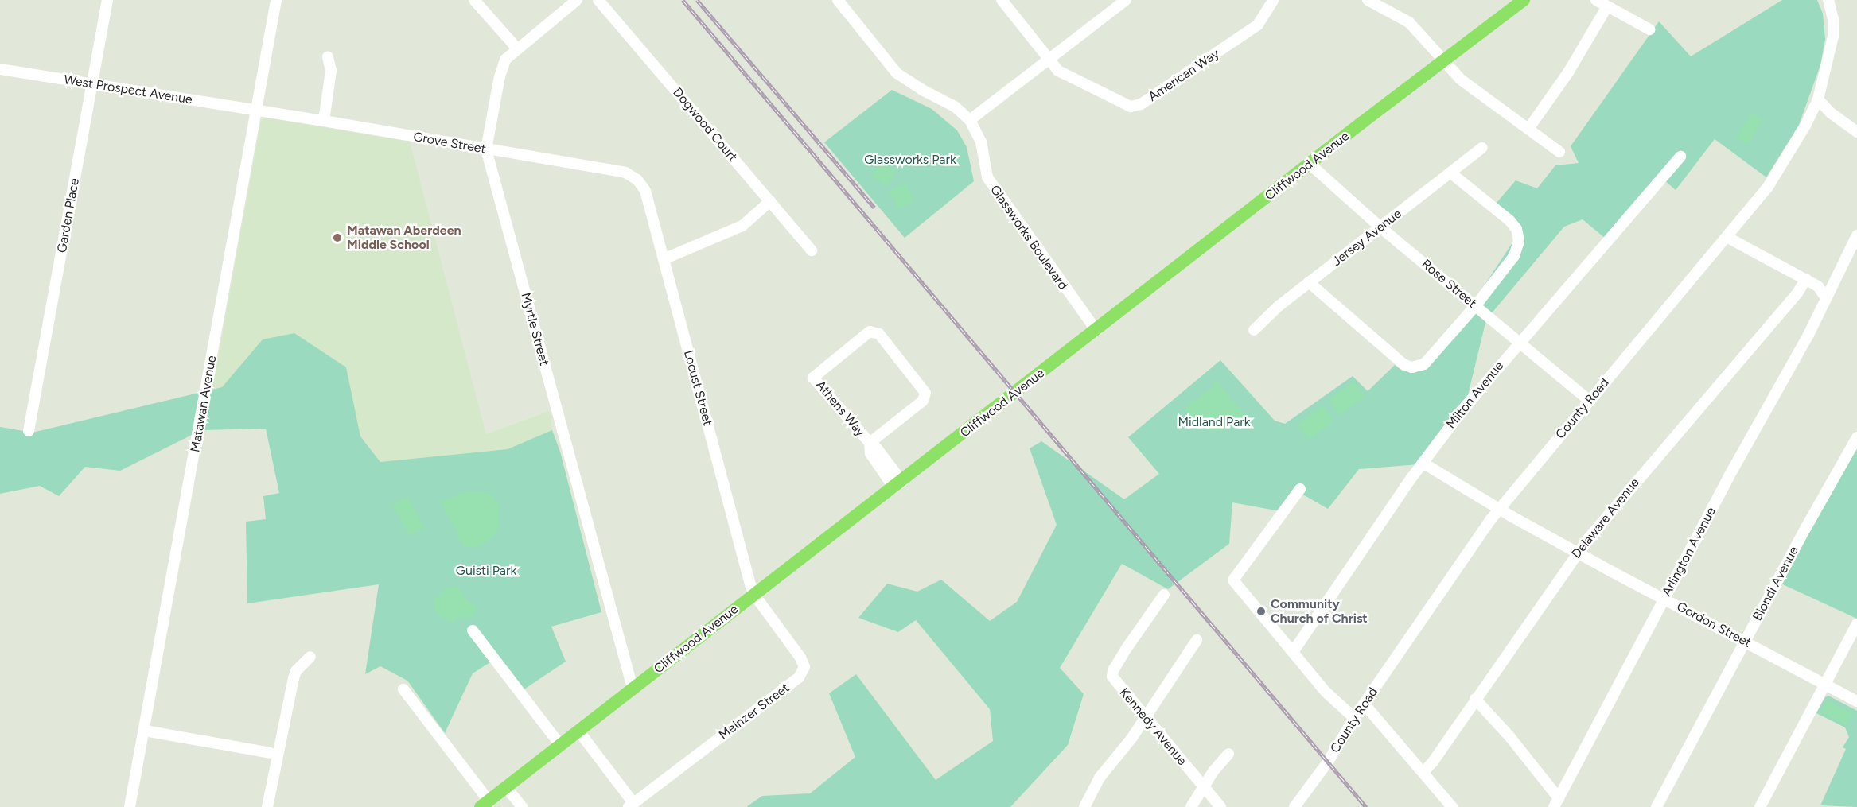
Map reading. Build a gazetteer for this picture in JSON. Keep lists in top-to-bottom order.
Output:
{
  "streets": {
    "main road": ["Cliffwood Avenue"],
    "street": [
      "American Way",
      "West Prospect Avenue",
      "Dogwood Court",
      "Grove Street",
      "Garden Place",
      "Glassworks Boulevard",
      "Jersey Avenue",
      "Rose Street",
      "Myrtle Street",
      "Locust Street",
      "Milton Avenue",
      "Matawan Avenue",
      "Athens Way",
      "County Road",
      "Delaware Avenue",
      "Arlington Avenue",
      "Biondi Avenue",
      "Gordon Street",
      "Meinzer Street",
      "Kennedy Avenue"
    ]
  },
  "crossings": [
    ["West Prospect Avenue", "Grove Street"],
    ["West Prospect Avenue", "Garden Place"],
    ["West Prospect Avenue", "Matawan Avenue"],
    ["Grove Street", "Myrtle Street"],
    ["Grove Street", "Locust Street"],
    ["Grove Street", "Matawan Avenue"],
    ["Cliffwood Avenue", "Glassworks Boulevard"],
    ["Cliffwood Avenue", "Rose Street"],
    ["Cliffwood Avenue", "Myrtle Street"],
    ["Cliffwood Avenue", "Locust Street"],
    ["Cliffwood Avenue", "Athens Way"],
    ["Cliffwood Avenue", "Meinzer Street"],
    ["Jersey Avenue", "Rose Street"],
    ["Rose Street", "Milton Avenue"],
    ["Rose Street", "County Road"],
    ["Locust Street", "Meinzer Street"],
    ["Milton Avenue", "Gordon Street"],
    ["County Road", "Gordon Street"],
    ["Delaware Avenue", "Gordon Street"],
    ["Arlington Avenue", "Gordon Street"],
    ["Biondi Avenue", "Gordon Street"]
  ],
  "parks": ["Glassworks Park", "Midland Park", "Guisti Park"],
  "places": ["Matawan Aberdeen Middle School", "Community Church of Christ"]
}
